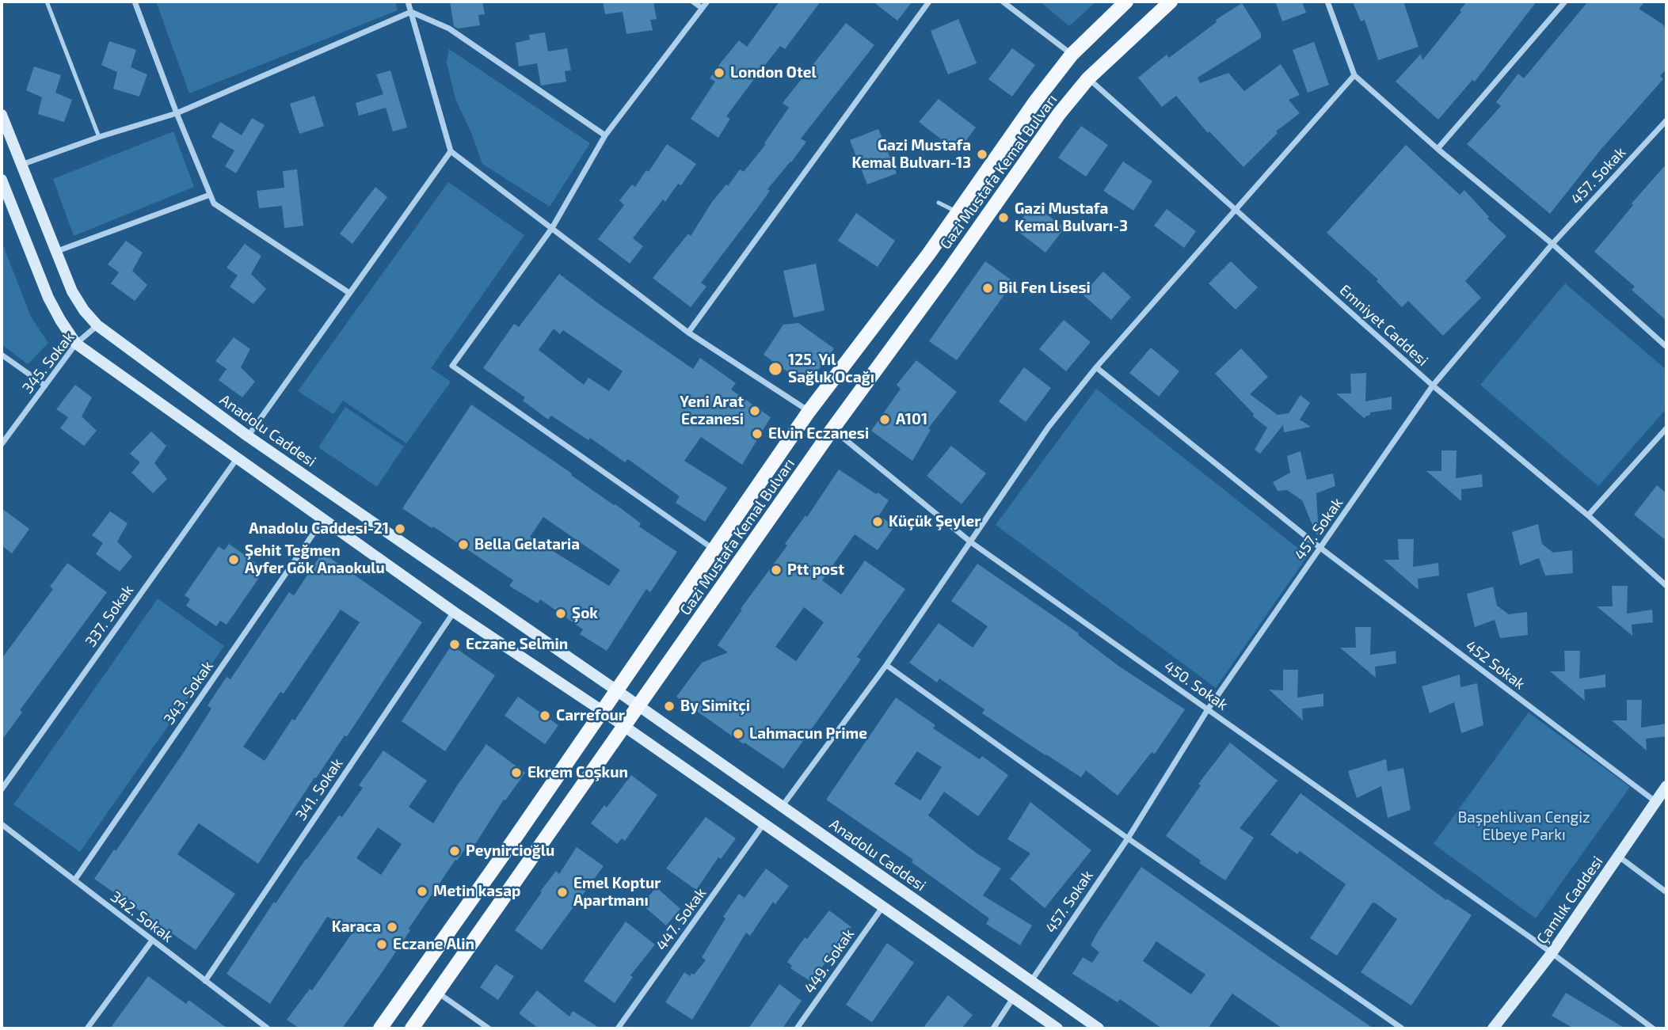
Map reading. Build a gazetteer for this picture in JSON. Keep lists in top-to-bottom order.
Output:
{
  "streets": {
    "main road": ["Gazi Mustafa Kemal Bulvarı"],
    "street": [
      "457. Sokak",
      "Emniyet Caddesi",
      "345. Sokak",
      "Anadolu Caddesi",
      "337. Sokak",
      "452 Sokak",
      "450. Sokak",
      "343. Sokak",
      "341. Sokak",
      "Çamlık Caddesi",
      "342. Sokak",
      "447. Sokak",
      "449. Sokak"
    ]
  },
  "crossings": [
    ["Gazi Mustafa Kemal Bulvarı", "Emniyet Caddesi"],
    ["Gazi Mustafa Kemal Bulvarı", "Anadolu Caddesi"],
    ["Gazi Mustafa Kemal Bulvarı", "450. Sokak"],
    ["457. Sokak", "Emniyet Caddesi"],
    ["457. Sokak", "Anadolu Caddesi"],
    ["457. Sokak", "452 Sokak"],
    ["457. Sokak", "450. Sokak"],
    ["345. Sokak", "Anadolu Caddesi"],
    ["452 Sokak", "Çamlık Caddesi"],
    ["450. Sokak", "Çamlık Caddesi"],
    ["343. Sokak", "342. Sokak"],
    ["341. Sokak", "342. Sokak"]
  ],
  "parks": ["Başpehlivan Cengiz Elbeye Parkı"],
  "places": [
    "London Otel",
    "Gazi Mustafa Kemal Bulvarı-13",
    "Gazi Mustafa Kemal Bulvarı-3",
    "Bil Fen Lisesi",
    "125. Yıl Sağlık Ocağı",
    "Yeni Arat Eczanesi",
    "A101",
    "Elvin Eczanesi",
    "Küçük Şeyler",
    "Anadolu Caddesi-21",
    "Bella Gelataria",
    "Şehit Teğmen Ayfer Gök Anaokulu",
    "Ptt post",
    "Şok",
    "Eczane Selmin",
    "By Simitçi",
    "Carrefour",
    "Lahmacun Prime",
    "Ekrem Coşkun",
    "Peynircioğlu",
    "Metin kasap",
    "Emel Koptur Apartmanı",
    "Karaca",
    "Eczane Alin"
  ]
}
